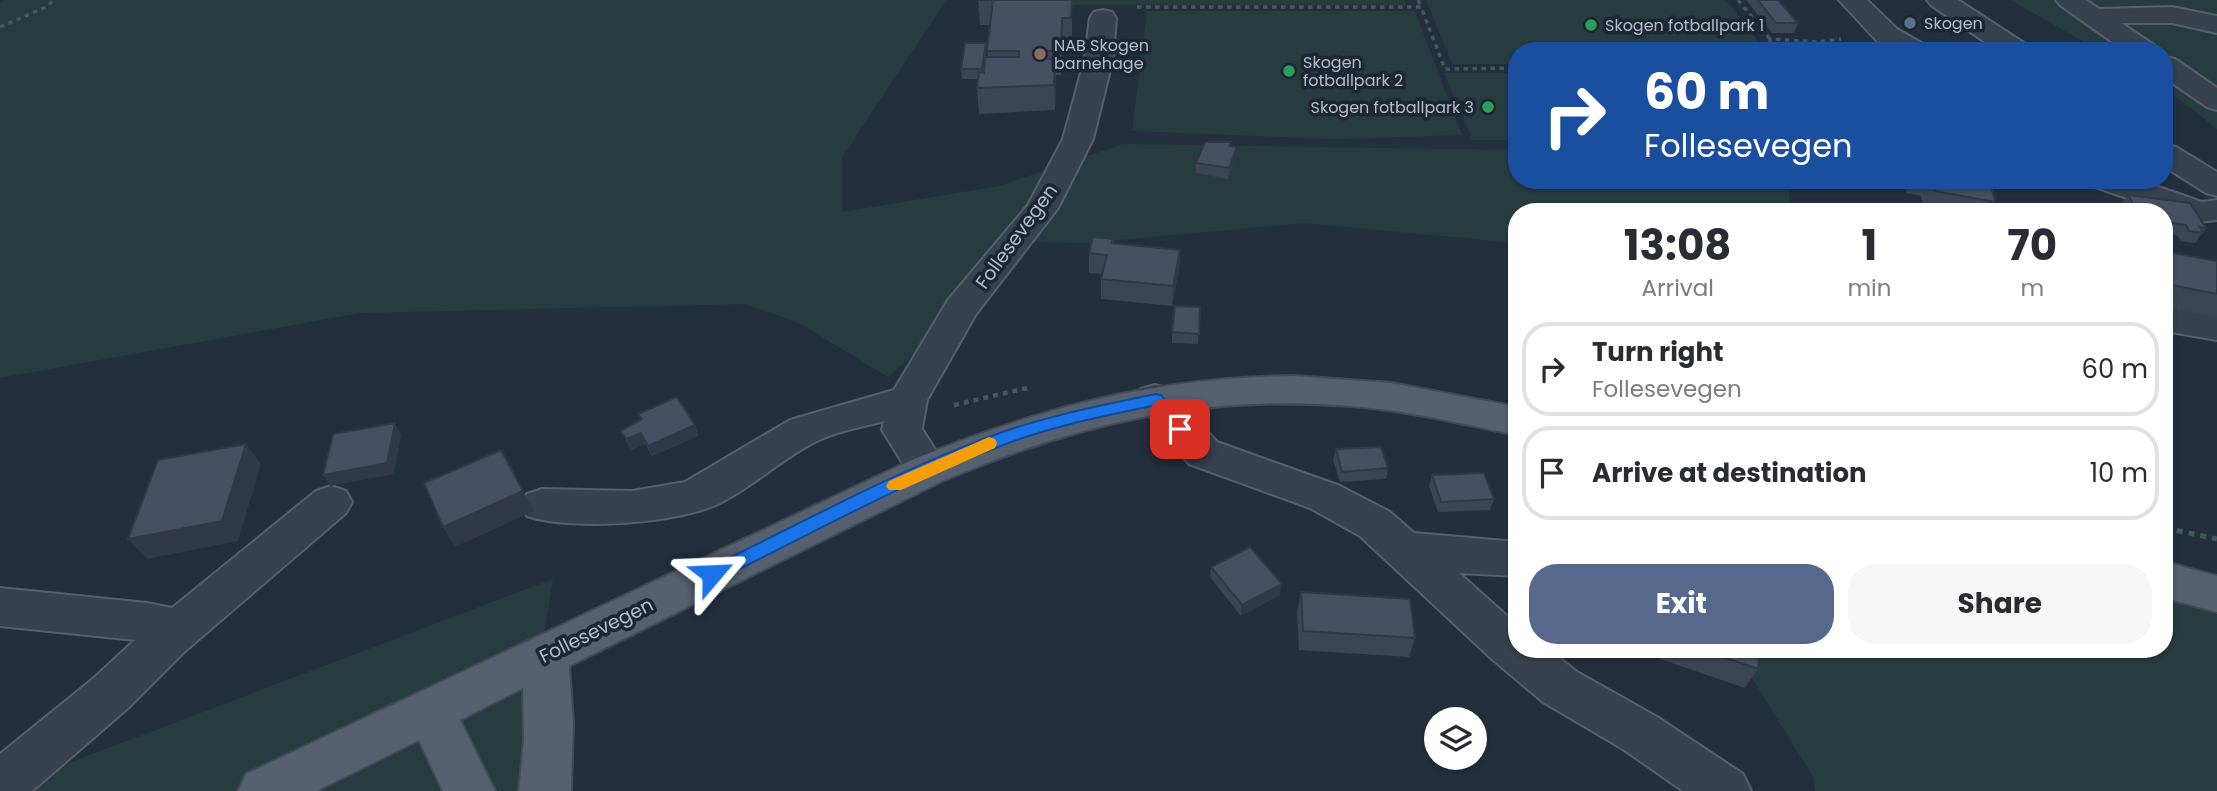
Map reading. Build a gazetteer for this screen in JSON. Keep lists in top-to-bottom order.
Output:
{
  "streets": {
    "main road": ["Follesevegen"]
  },
  "places": [
    "Skogen",
    "Skogen fotballpark 1",
    "NAB Skogen barnehage",
    "Skogen fotballpark 2",
    "Skogen fotballpark 3"
  ],
  "page": {
    "turn": ["60 m", "Follesevegen"],
    "eta": [
      "13:08",
      "Arrival",
      "1",
      "min",
      "70",
      "m"
    ],
    "list": [
      {
        "name": "Turn right",
        "note": "Follesevegen",
        "value": "60 m"
      },
      {
        "name": "Arrive at destination",
        "value": "10 m"
      }
    ],
    "buttons": ["Exit", "Share"]
  }
}
